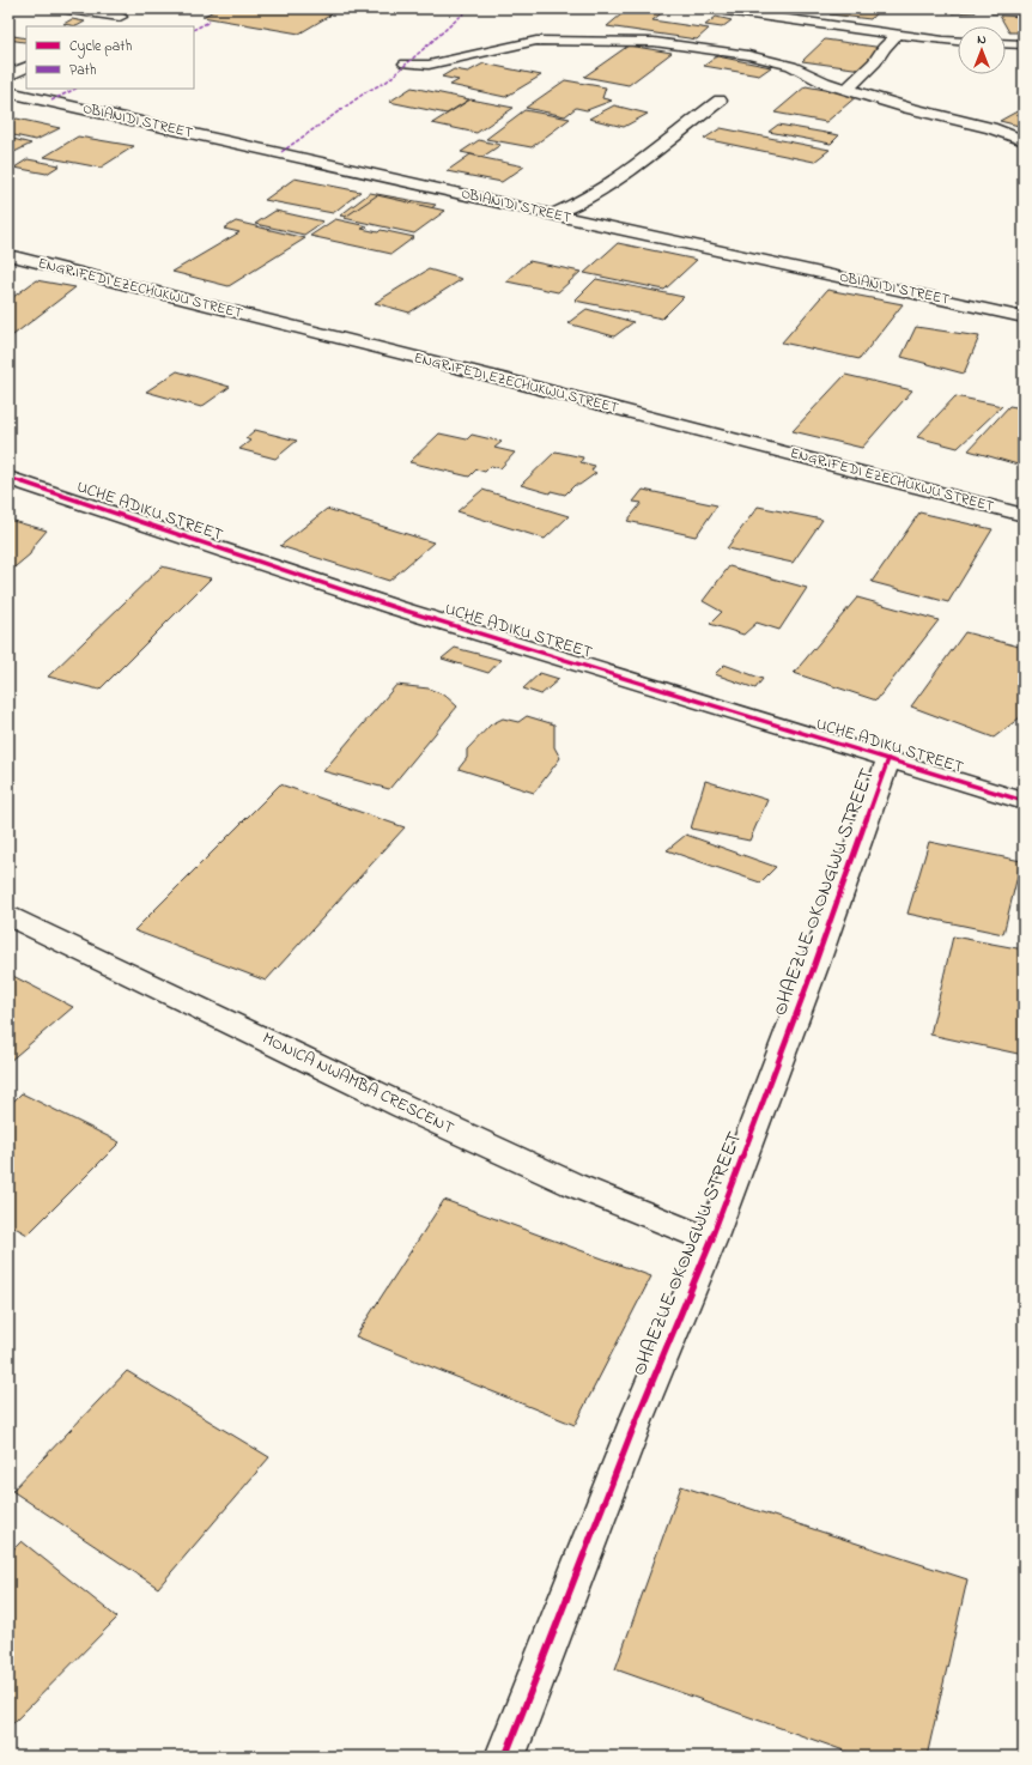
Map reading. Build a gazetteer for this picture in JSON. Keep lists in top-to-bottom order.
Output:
{
  "streets": {
    "street": [
      "OBIANIDI STREET",
      "ENGR.IFEDI EZECHUKWU STREET",
      "UCHE ADIKU STREET",
      "OHAEZUE OKONGWU STREET",
      "MONICA NWAMBA CRESCENT"
    ]
  },
  "crossings": [
    ["UCHE ADIKU STREET", "OHAEZUE OKONGWU STREET"],
    ["OHAEZUE OKONGWU STREET", "MONICA NWAMBA CRESCENT"]
  ],
  "legend": ["Cycle path", "Path"],
  "north": "top"
}
